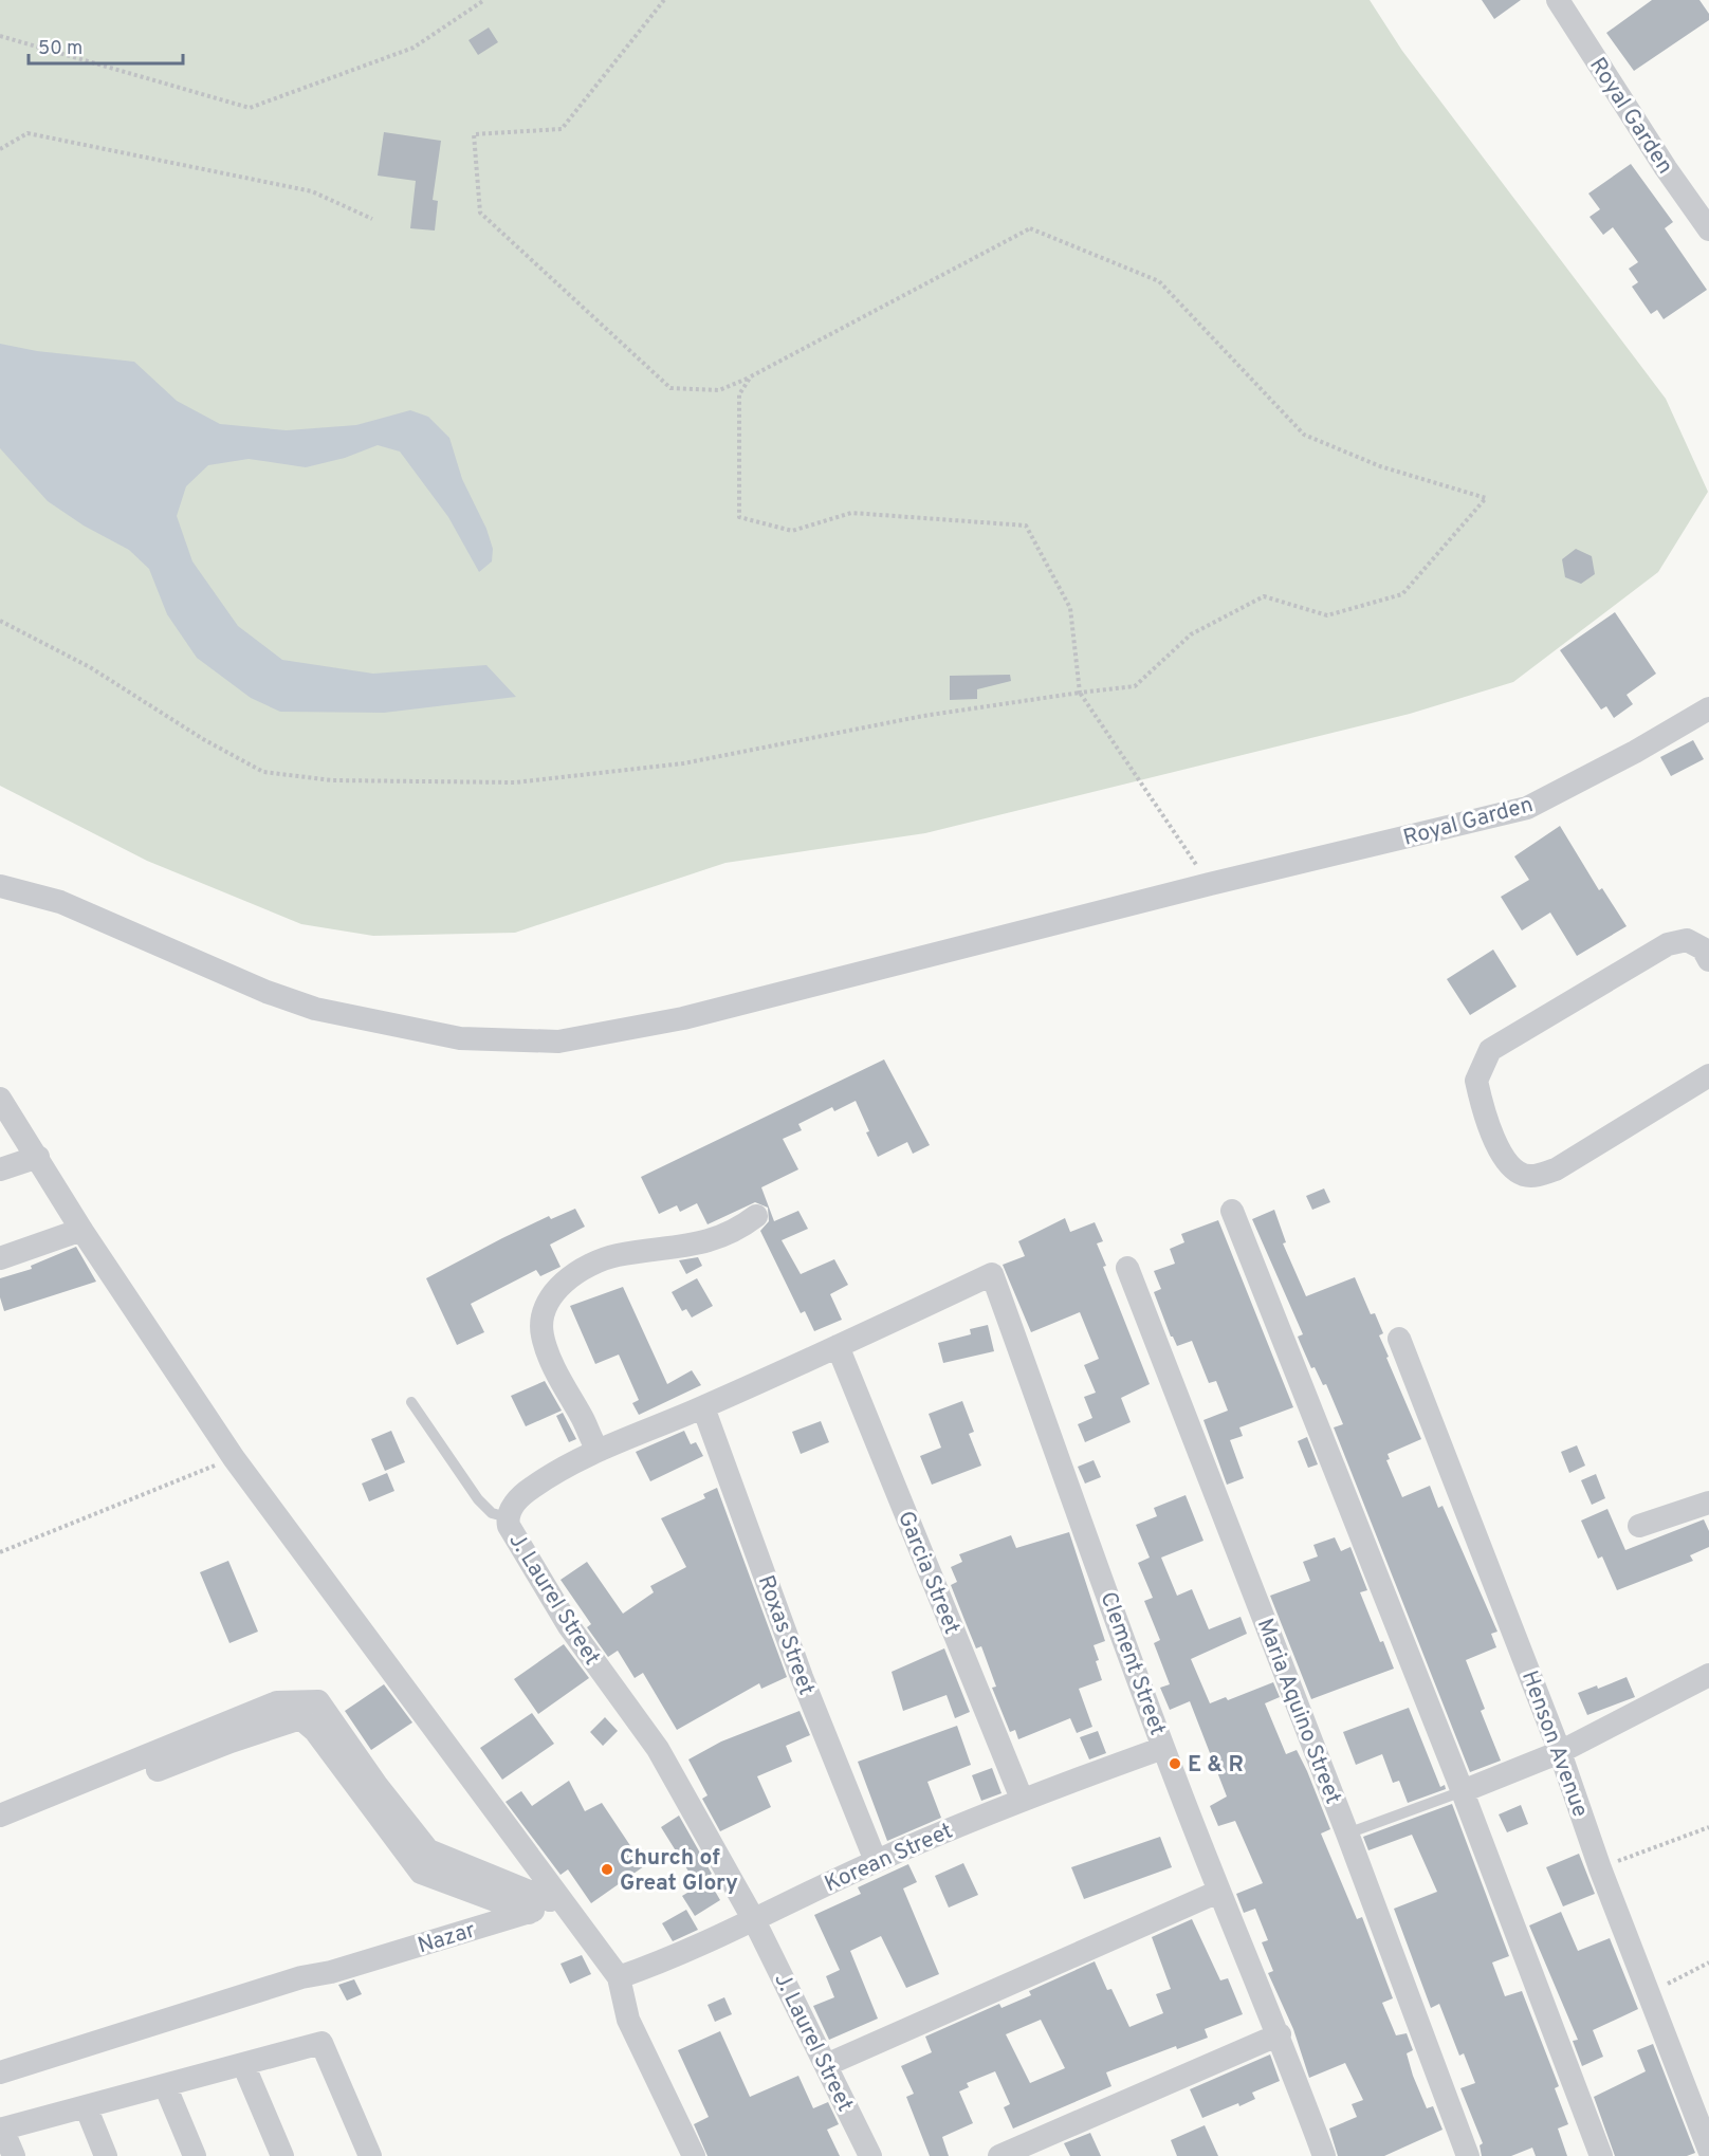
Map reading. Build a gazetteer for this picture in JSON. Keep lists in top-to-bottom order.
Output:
{
  "streets": {
    "street": [
      "Royal Garden",
      "Garcia Street",
      "J. Laurel Street",
      "Roxas Street",
      "Clement Street",
      "Maria Aquino Street",
      "Henson Avenue",
      "Korean Street",
      "Nazar"
    ]
  },
  "crossings": [
    ["Garcia Street", "J. Laurel Street"],
    ["Garcia Street", "Korean Street"],
    ["J. Laurel Street", "Roxas Street"],
    ["J. Laurel Street", "Clement Street"],
    ["J. Laurel Street", "Korean Street"],
    ["Roxas Street", "Korean Street"],
    ["Clement Street", "Korean Street"]
  ],
  "places": ["E & R", "Church of Great Glory"],
  "scale_bar": "50 m"
}
